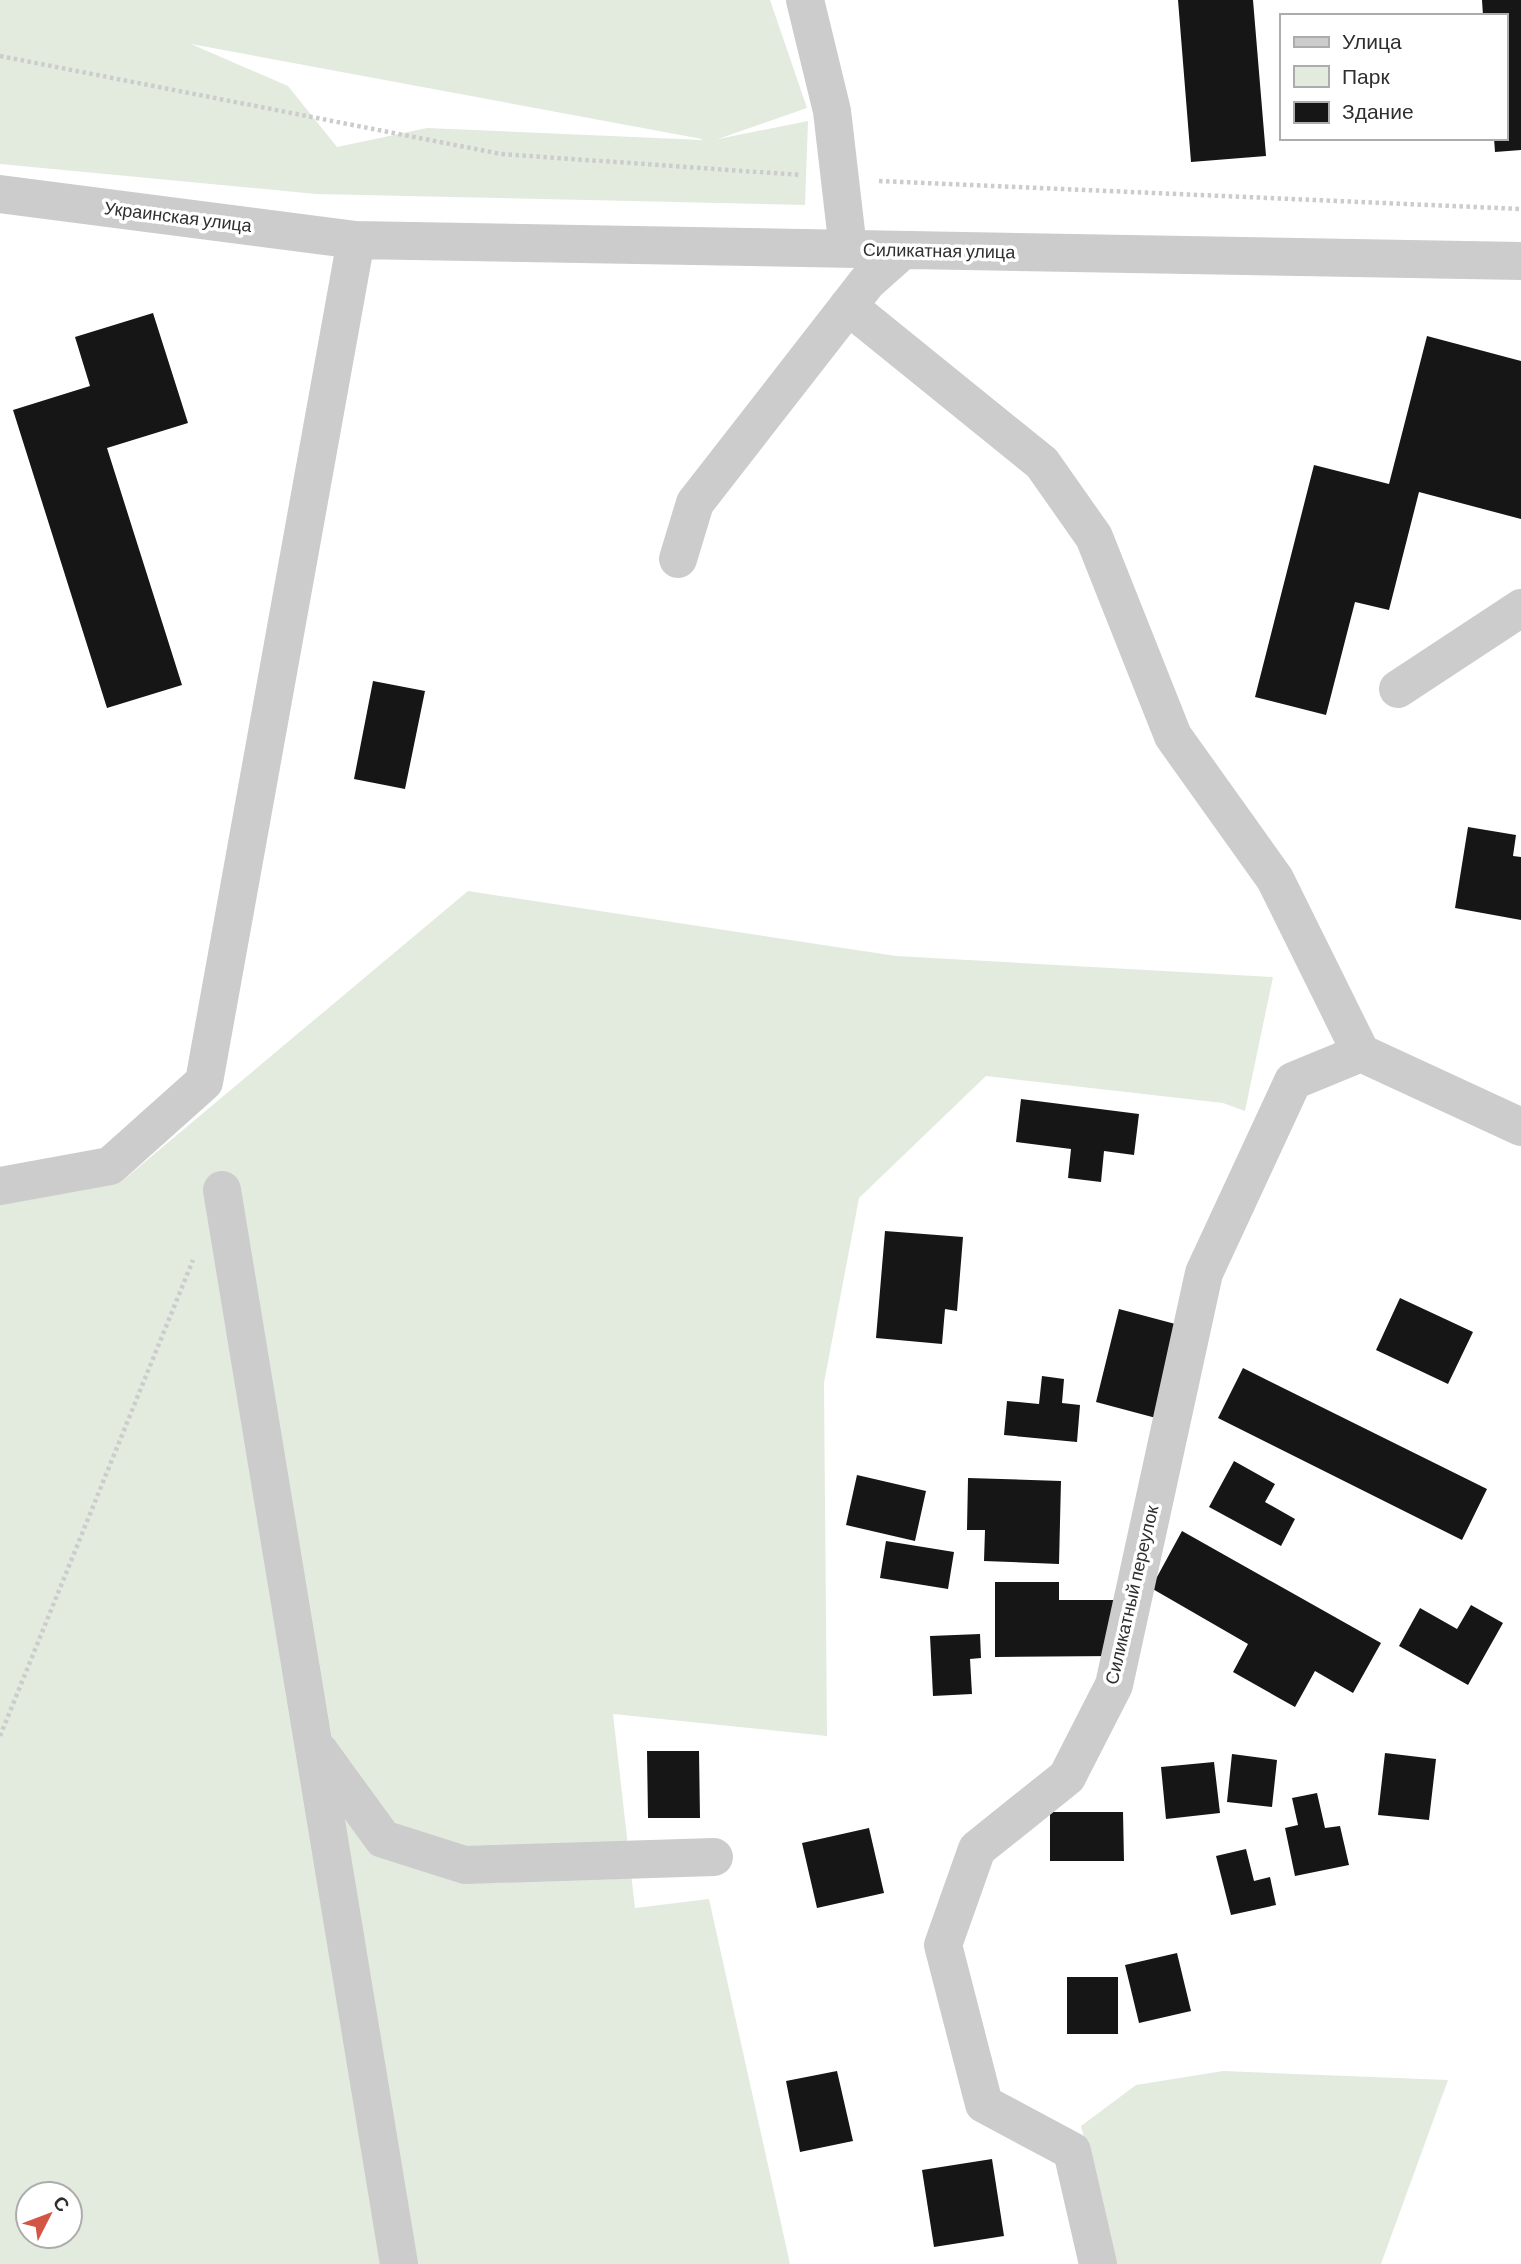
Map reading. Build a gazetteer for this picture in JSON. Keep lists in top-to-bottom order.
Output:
{
  "streets": {
    "street": ["Украинская улица", "Силикатная улица", "Силикатный переулок"]
  },
  "crossings": [
    ["Украинская улица", "Силикатная улица"]
  ],
  "legend": ["Улица", "Парк", "Здание"],
  "north": "top right"
}
